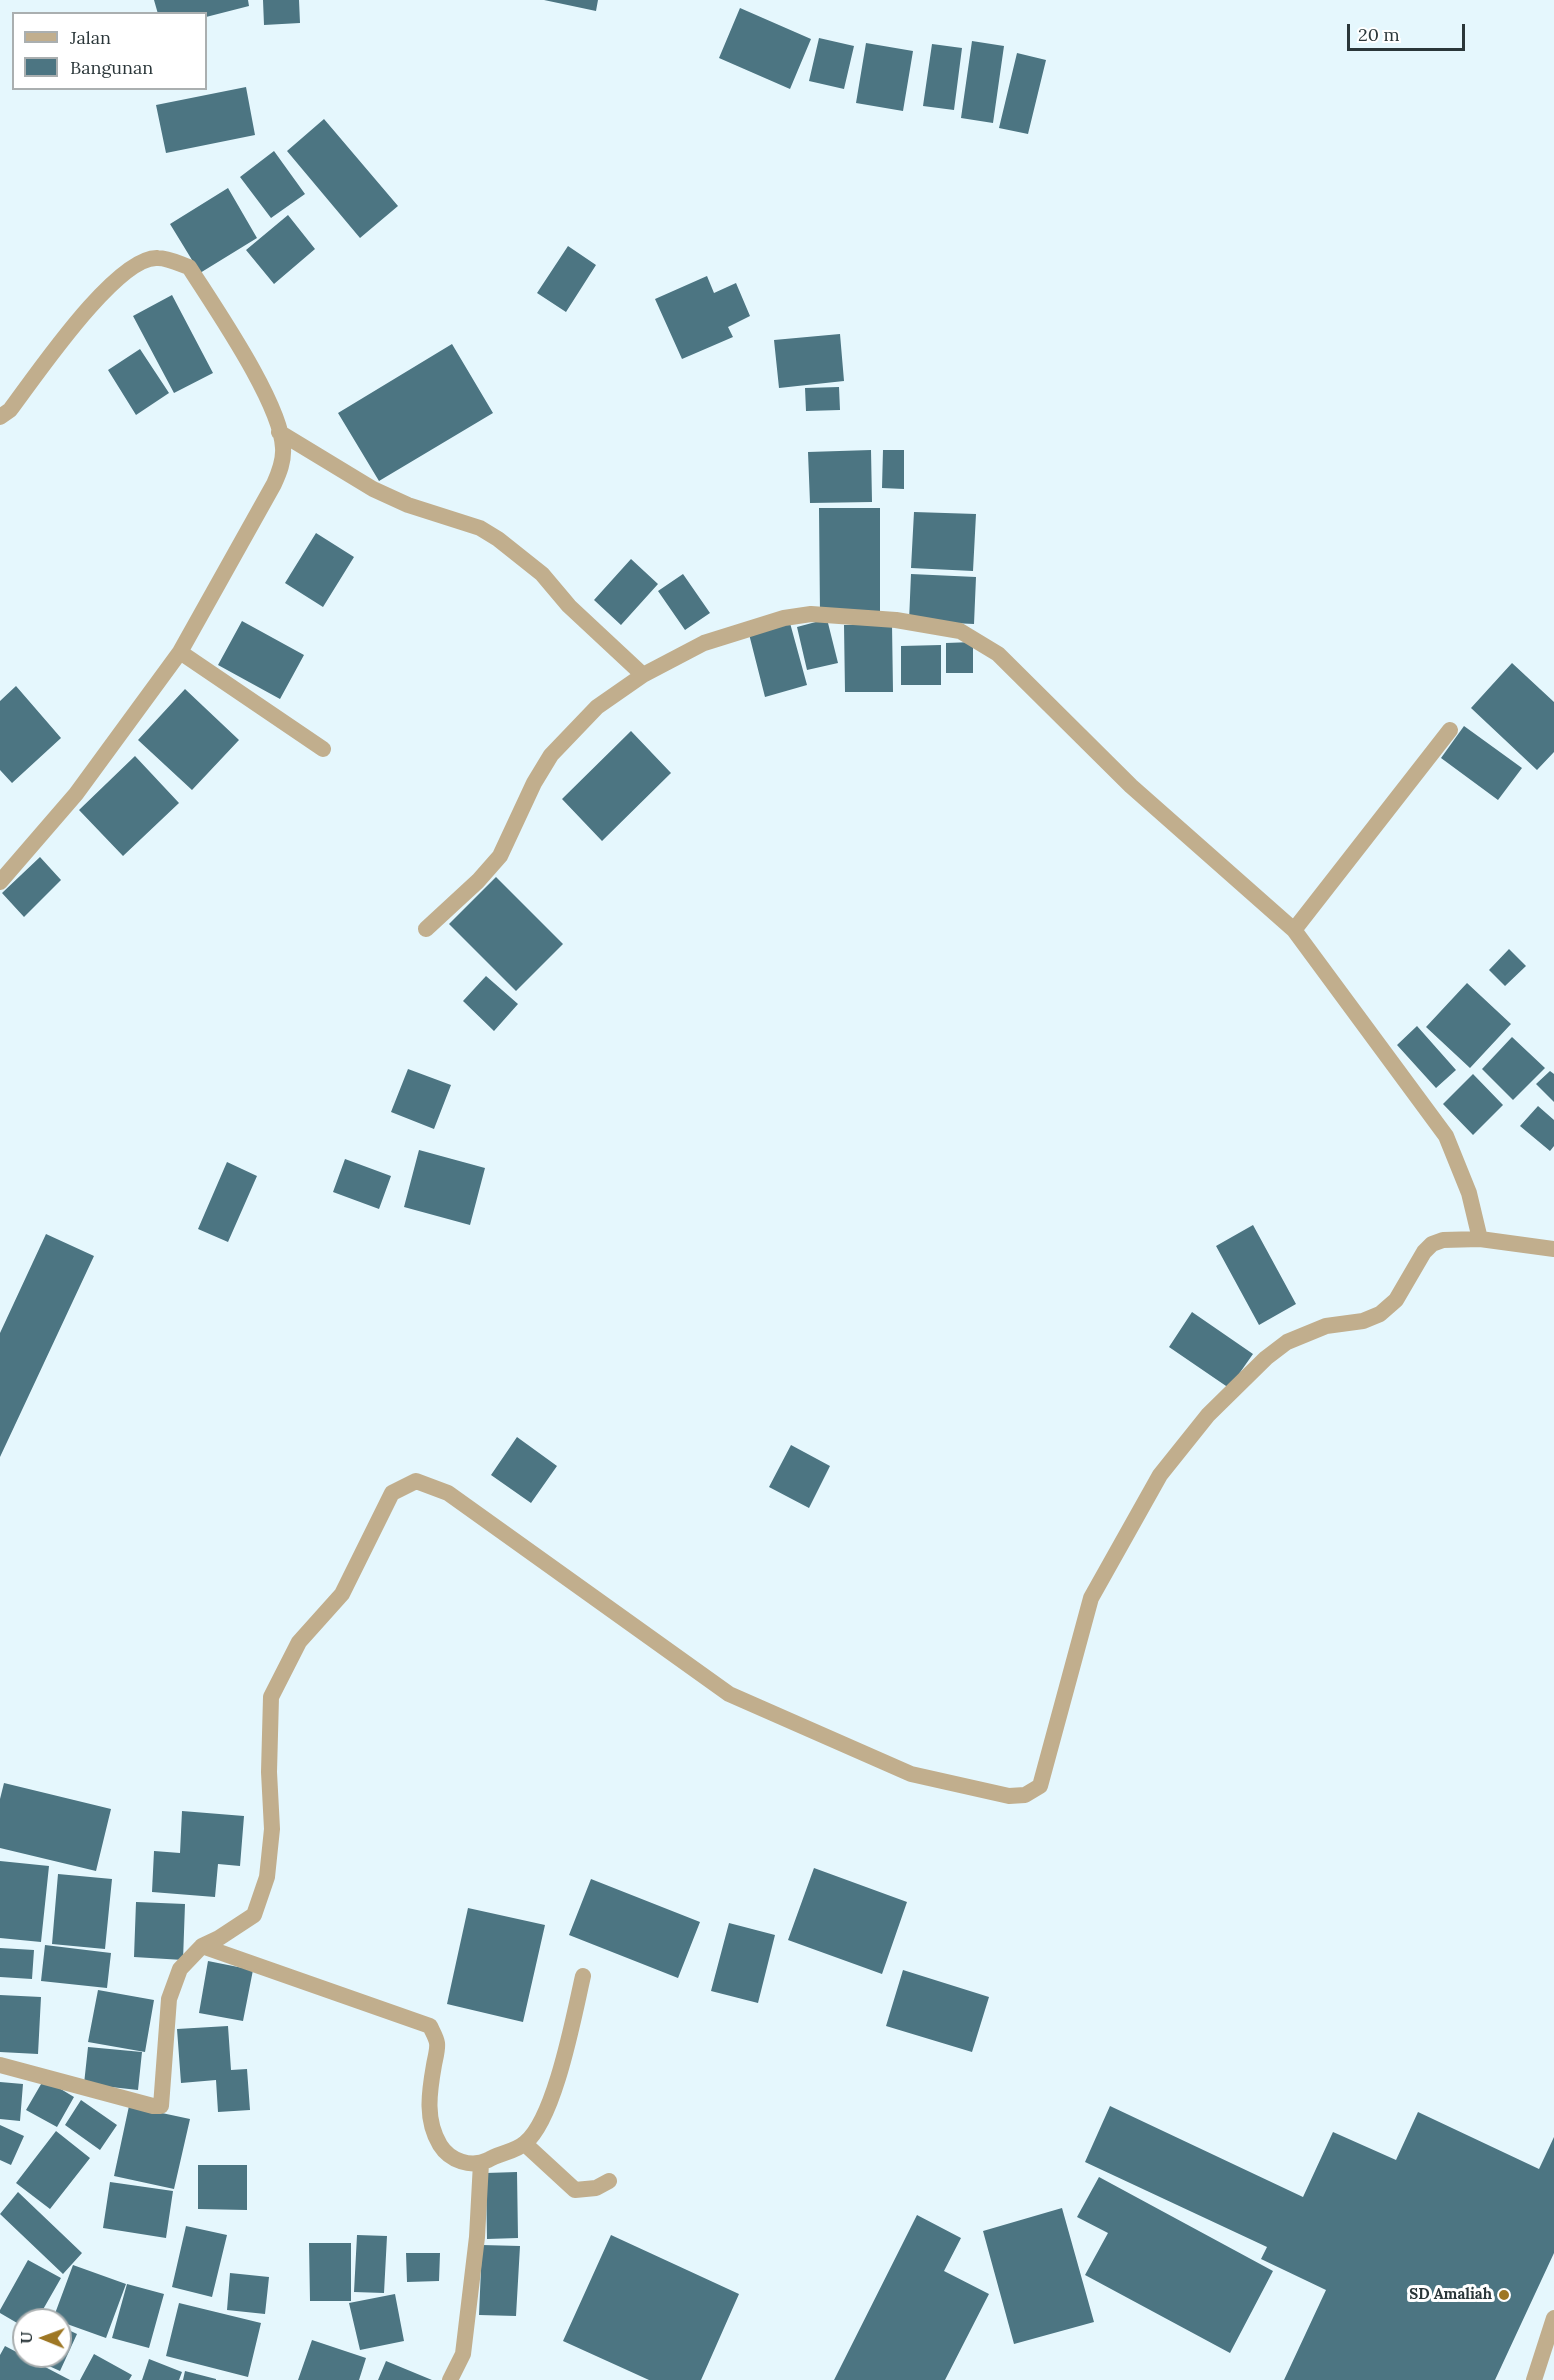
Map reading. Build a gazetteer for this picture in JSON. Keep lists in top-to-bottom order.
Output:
{
  "places": ["SD Amaliah"],
  "legend": ["Jalan", "Bangunan"],
  "scale_bar": "20 m",
  "north": "left"
}
